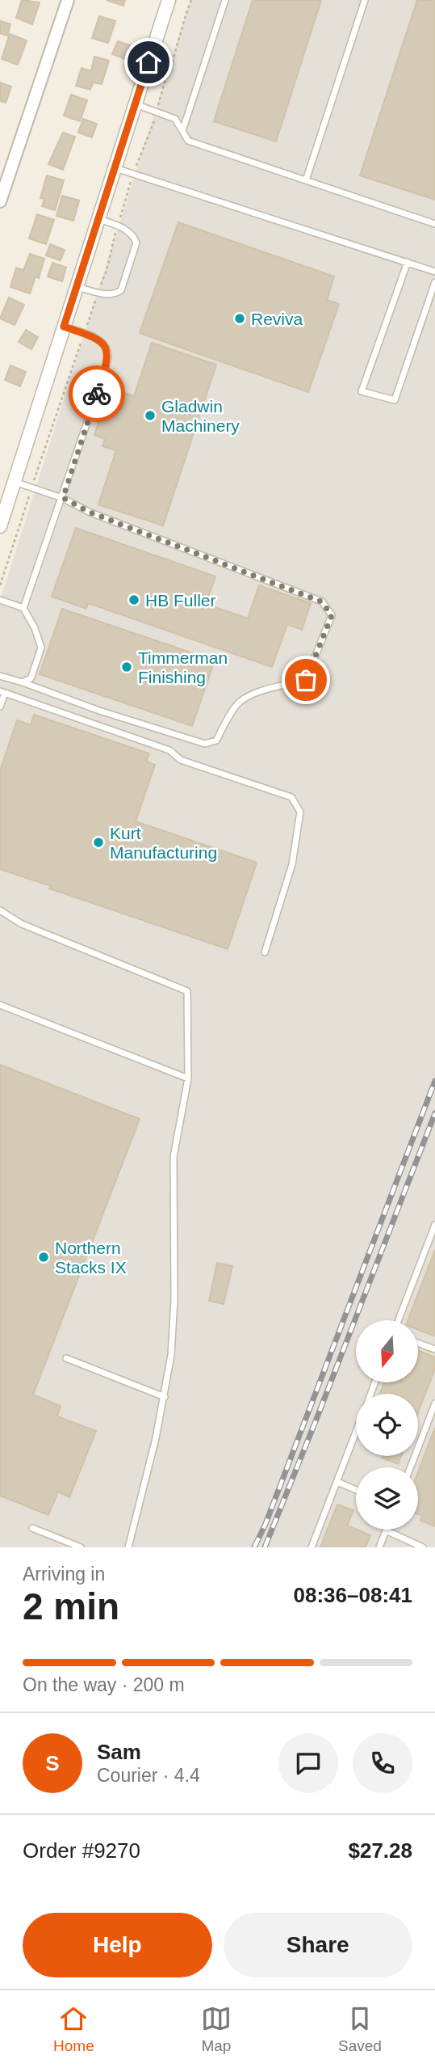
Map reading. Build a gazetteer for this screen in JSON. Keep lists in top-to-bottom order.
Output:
{
  "places": [
    "Reviva",
    "Gladwin Machinery",
    "HB Fuller",
    "Timmerman Finishing",
    "Kurt Manufacturing",
    "Northern Stacks IX"
  ],
  "north": "bottom",
  "page": {
    "heading": ["2 min", "Arriving in", "08:36–08:41"],
    "panel": [
      "Sam",
      "Courier · 4.4",
      "Order #9270",
      "$27.28"
    ],
    "bar": "On the way · 200 m",
    "round": "S",
    "buttons": ["Help", "Share"],
    "tabs": ["Home", "Map", "Saved"]
  }
}
